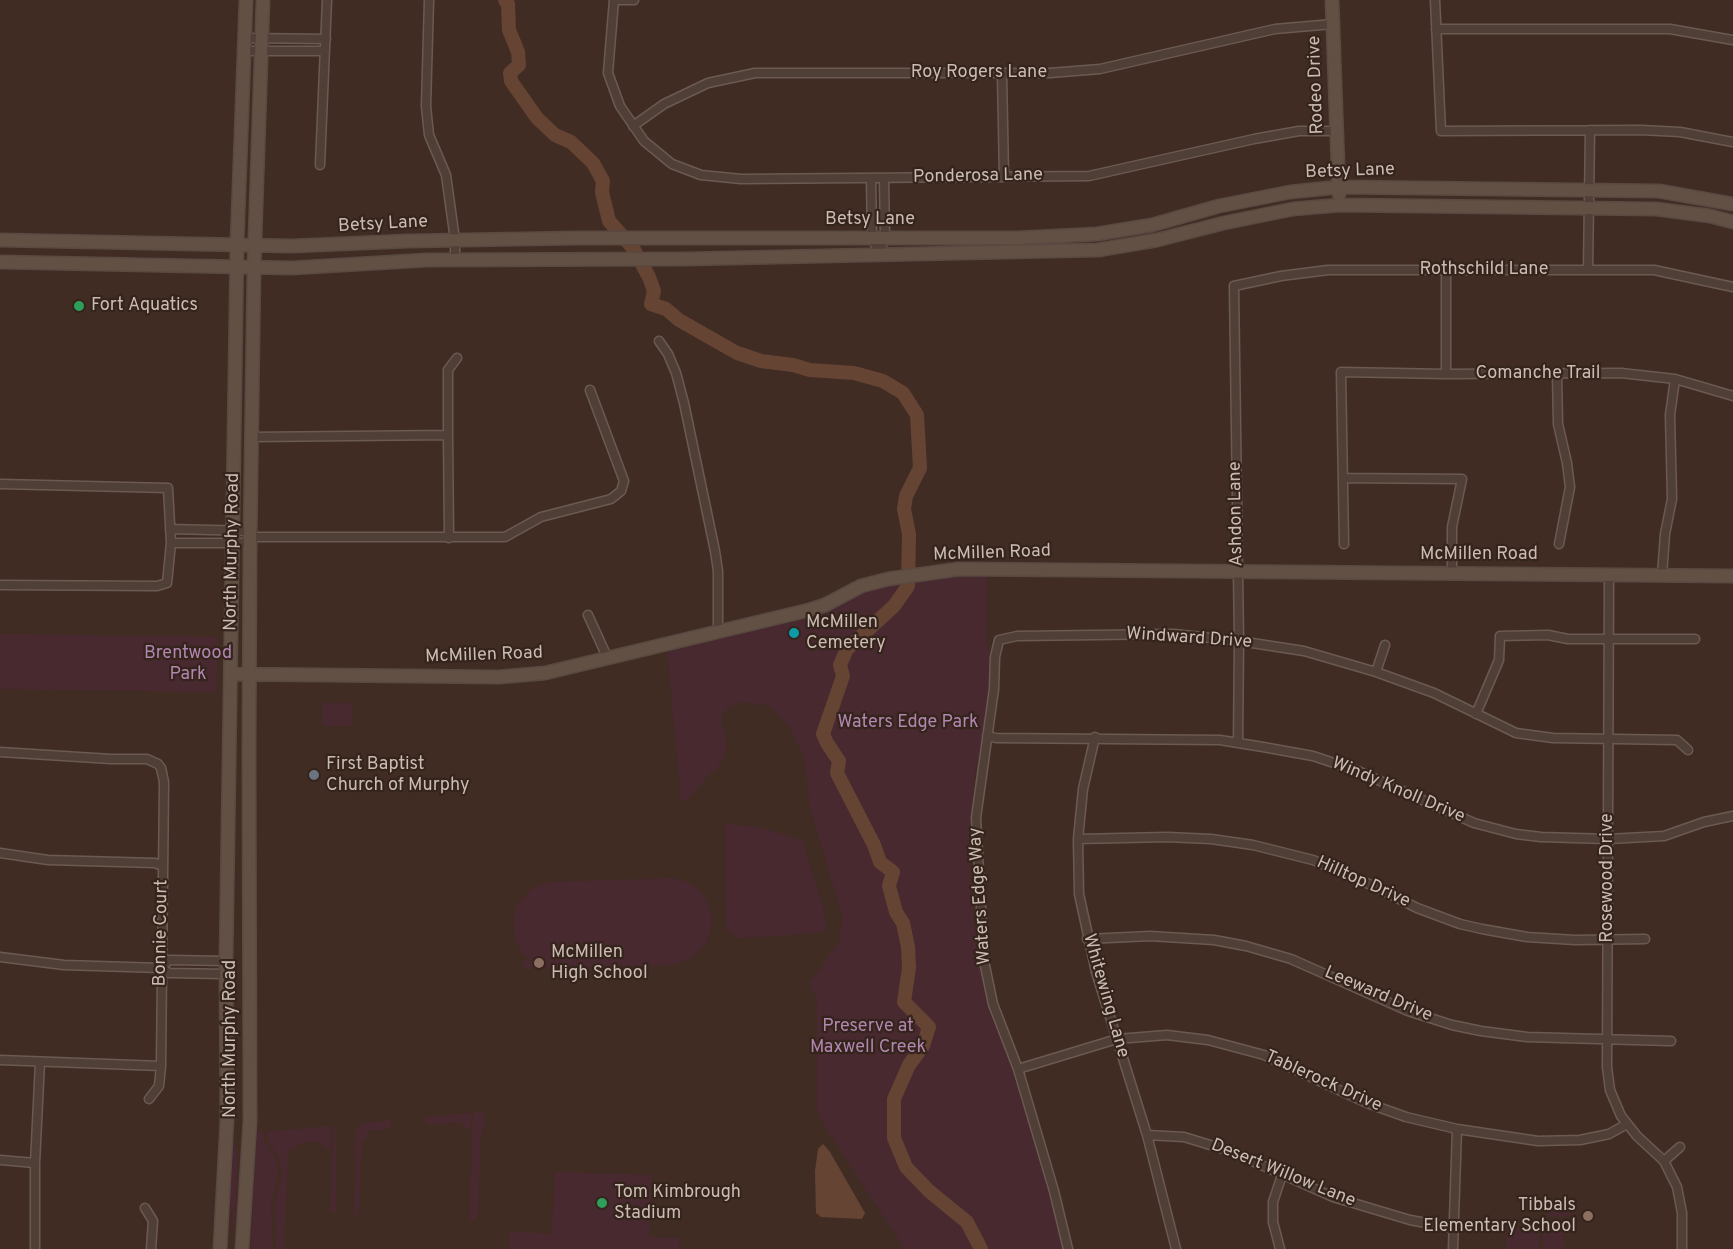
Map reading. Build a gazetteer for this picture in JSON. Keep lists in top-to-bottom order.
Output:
{
  "streets": {
    "main road": [
      "Rodeo Drive",
      "Betsy Lane",
      "North Murphy Road",
      "McMillen Road"
    ],
    "street": [
      "Roy Rogers Lane",
      "Ponderosa Lane",
      "Rothschild Lane",
      "Comanche Trail",
      "Ashdon Lane",
      "Windward Drive",
      "Windy Knoll Drive",
      "Rosewood Drive",
      "Hilltop Drive",
      "Waters Edge Way",
      "Bonnie Court",
      "Leeward Drive",
      "Whitewing Lane",
      "Tablerock Drive",
      "Desert Willow Lane"
    ]
  },
  "crossings": [
    ["Roy Rogers Lane", "Rodeo Drive"],
    ["Roy Rogers Lane", "Ponderosa Lane"],
    ["Rodeo Drive", "Betsy Lane"],
    ["Rodeo Drive", "Ponderosa Lane"],
    ["Betsy Lane", "North Murphy Road"],
    ["Rothschild Lane", "Ashdon Lane"],
    ["Ashdon Lane", "McMillen Road"],
    ["Ashdon Lane", "Windward Drive"],
    ["Ashdon Lane", "Windy Knoll Drive"],
    ["North Murphy Road", "McMillen Road"],
    ["McMillen Road", "Rosewood Drive"],
    ["Windward Drive", "Rosewood Drive"],
    ["Windward Drive", "Waters Edge Way"],
    ["Windy Knoll Drive", "Rosewood Drive"],
    ["Windy Knoll Drive", "Waters Edge Way"],
    ["Windy Knoll Drive", "Whitewing Lane"],
    ["Rosewood Drive", "Hilltop Drive"],
    ["Rosewood Drive", "Leeward Drive"],
    ["Rosewood Drive", "Tablerock Drive"],
    ["Hilltop Drive", "Whitewing Lane"],
    ["Waters Edge Way", "Tablerock Drive"],
    ["Leeward Drive", "Whitewing Lane"],
    ["Whitewing Lane", "Tablerock Drive"],
    ["Whitewing Lane", "Desert Willow Lane"]
  ],
  "parks": ["Brentwood Park", "Waters Edge Park", "Preserve at Maxwell Creek"],
  "places": [
    "Fort Aquatics",
    "McMillen Cemetery",
    "First Baptist Church of Murphy",
    "McMillen High School",
    "Tom Kimbrough Stadium",
    "Tibbals Elementary School"
  ]
}
